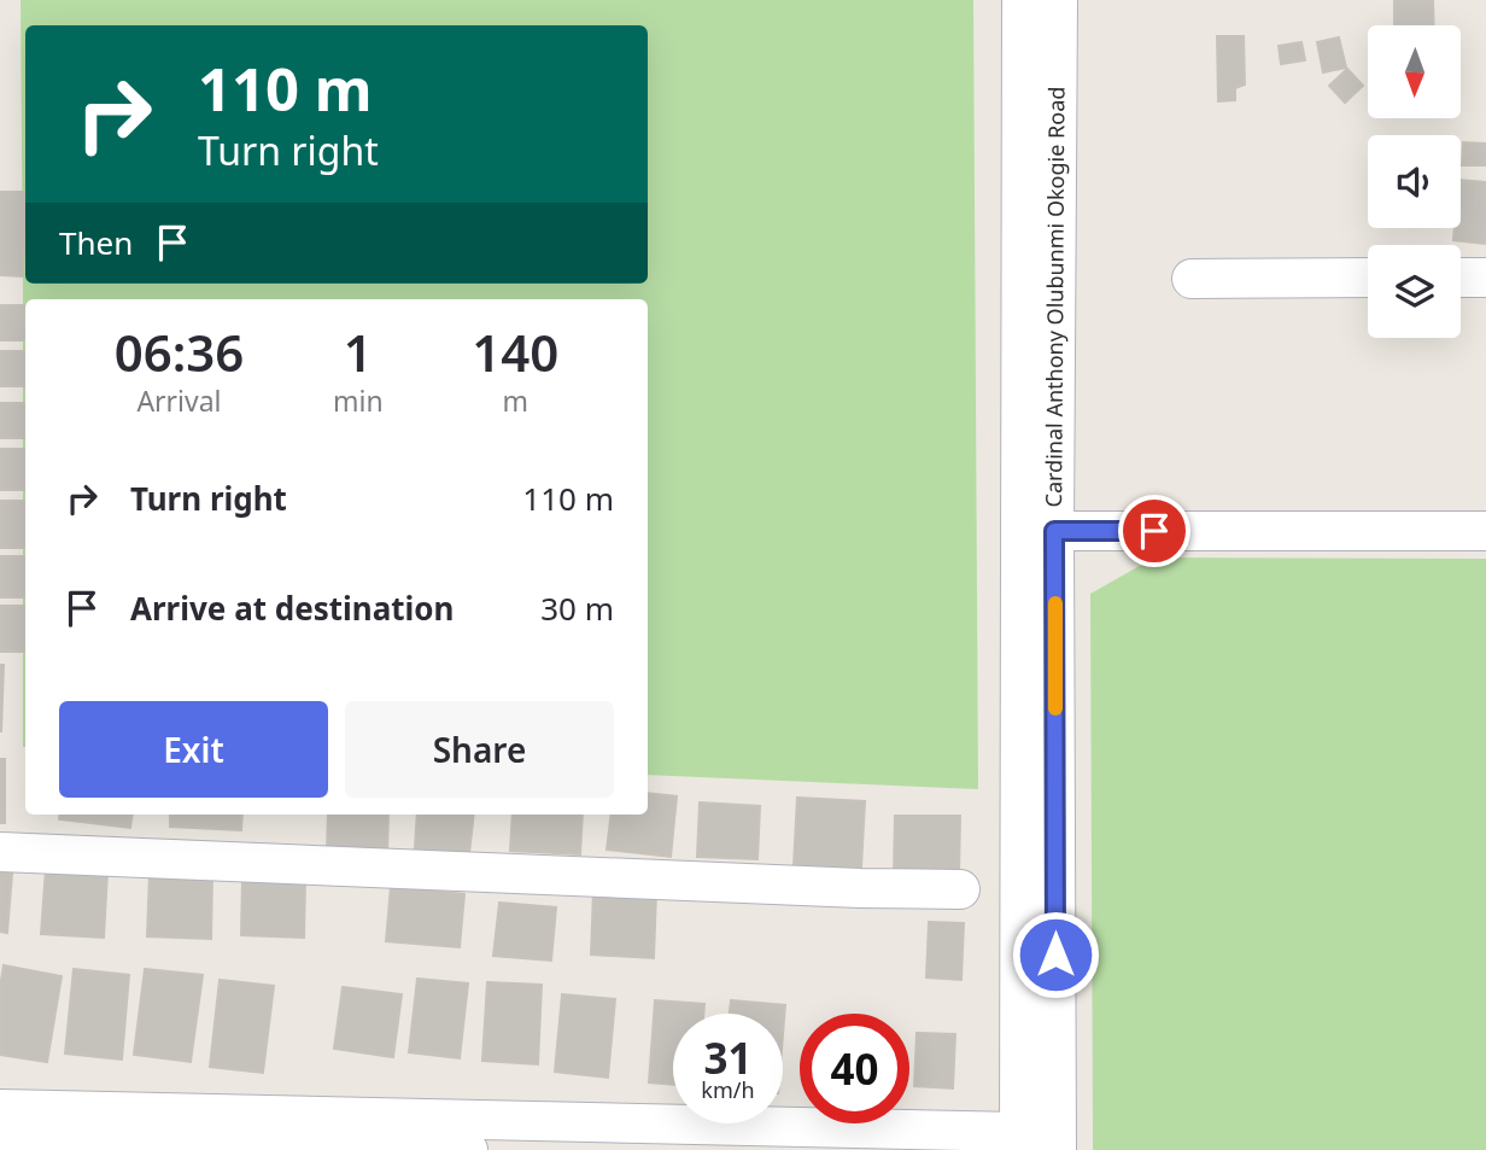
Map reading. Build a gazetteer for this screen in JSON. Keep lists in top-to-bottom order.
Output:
{
  "streets": {
    "street": ["Cardinal Anthony Olubunmi Okogie Road"]
  },
  "north": "bottom",
  "page": {
    "turn": ["110 m", "Turn right"],
    "then": "Then",
    "eta": [
      "06:36",
      "Arrival",
      "1",
      "min",
      "140",
      "m"
    ],
    "list": [
      {
        "name": "Turn right",
        "value": "110 m"
      },
      {
        "name": "Arrive at destination",
        "value": "30 m"
      }
    ],
    "buttons": ["Exit", "Share"],
    "speed": "31 km/h",
    "limit": "40"
  }
}
